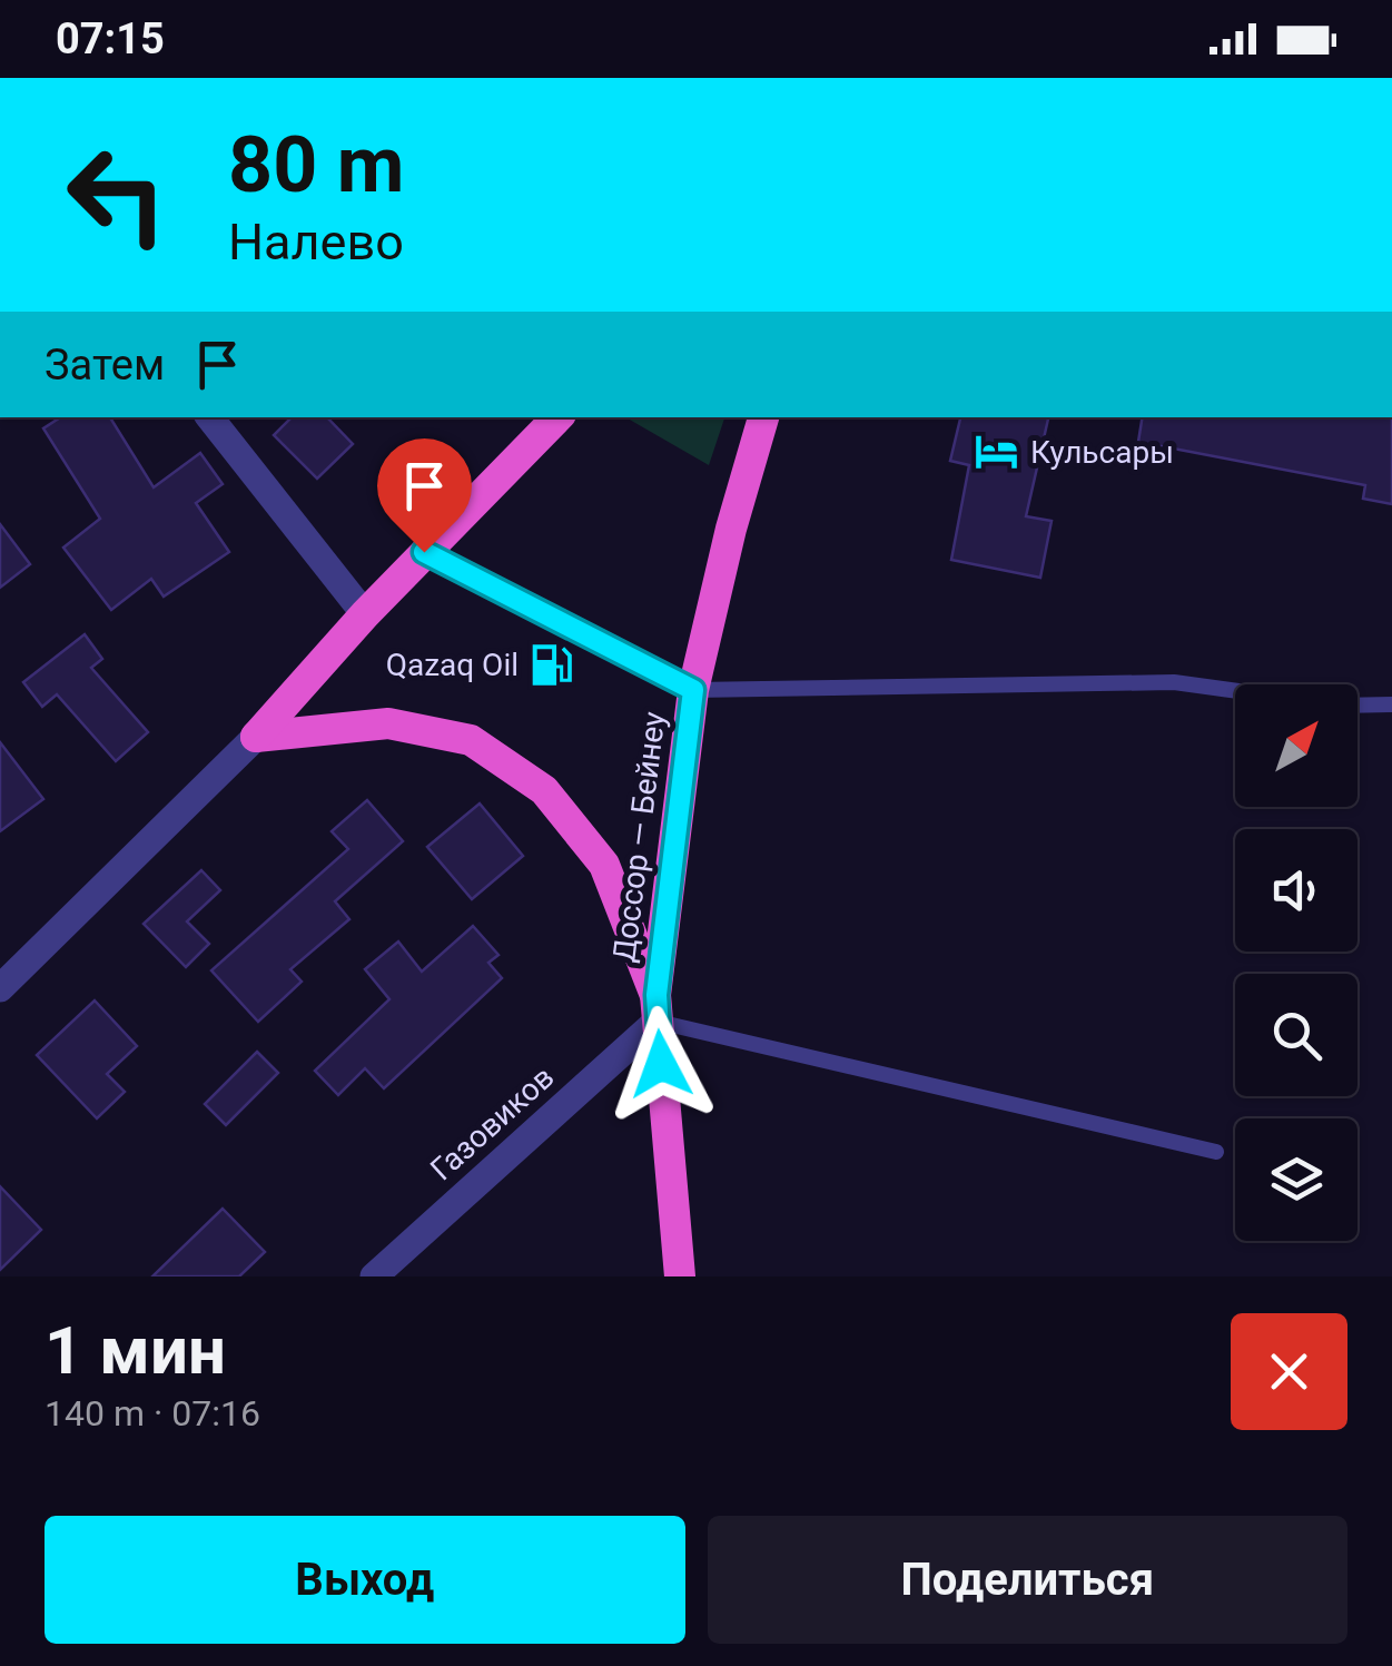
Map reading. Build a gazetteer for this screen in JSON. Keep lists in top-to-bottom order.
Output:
{
  "streets": {
    "highway": ["Доссор — Бейнеу"],
    "street": ["Газовиков"]
  },
  "crossings": [
    ["Доссор — Бейнеу", "Газовиков"]
  ],
  "places": {
    "hotel": ["Кульсары"],
    "fuel station": ["Qazaq Oil"]
  },
  "north": "top right",
  "page": {
    "status": "07:15",
    "turn": ["80 m", "Налево"],
    "then": "Затем",
    "heading": ["1 мин", "140 m · 07:16"],
    "buttons": ["Выход", "Поделиться"]
  }
}
